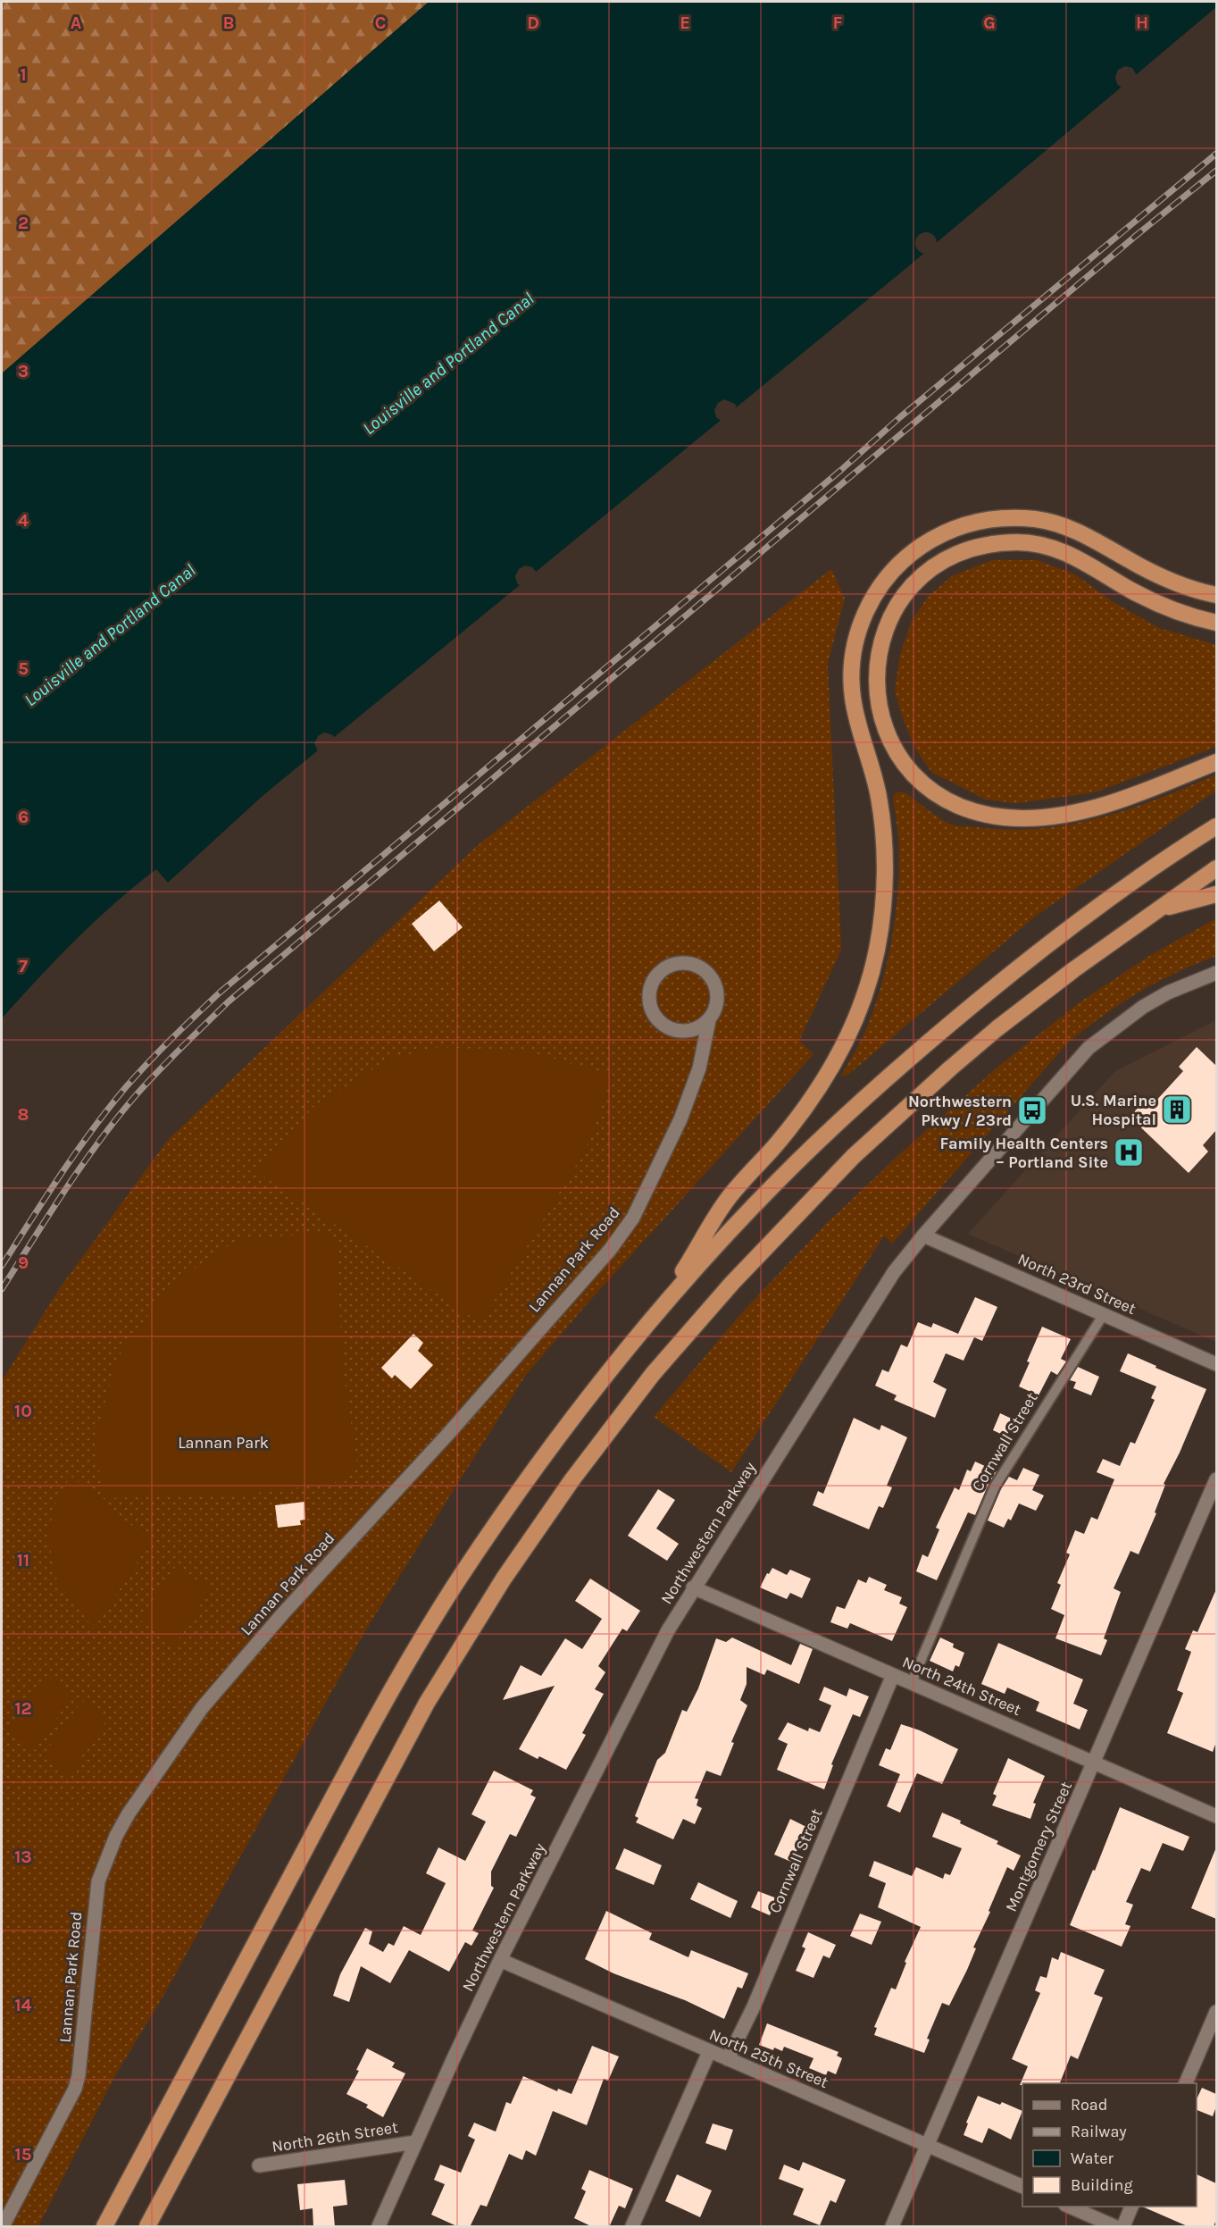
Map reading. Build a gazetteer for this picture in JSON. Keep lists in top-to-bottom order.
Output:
{
  "streets": {
    "street": [
      "Lannan Park Road",
      "North 23rd Street",
      "Cornwall Street",
      "Northwestern Parkway",
      "North 24th Street",
      "Montgomery Street",
      "North 25th Street",
      "North 26th Street"
    ]
  },
  "crossings": [
    ["North 23rd Street", "Cornwall Street"],
    ["North 23rd Street", "Northwestern Parkway"],
    ["Cornwall Street", "North 24th Street"],
    ["Cornwall Street", "North 25th Street"],
    ["Northwestern Parkway", "North 24th Street"],
    ["Northwestern Parkway", "North 25th Street"],
    ["Northwestern Parkway", "North 26th Street"],
    ["North 24th Street", "Montgomery Street"],
    ["Montgomery Street", "North 25th Street"]
  ],
  "water": ["Louisville and Portland Canal"],
  "parks": ["Lannan Park"],
  "places": {
    "building": ["U.S. Marine Hospital"],
    "bus stop": ["Northwestern Pkwy / 23rd"],
    "hospital": ["Family Health Centers – Portland Site"]
  },
  "legend": [
    "Road",
    "Railway",
    "Water",
    "Building"
  ],
  "grid": {
    "columns": [
      "A",
      "B",
      "C",
      "D",
      "E",
      "F",
      "G",
      "H"
    ],
    "rows": [
      "1",
      "2",
      "3",
      "4",
      "5",
      "6",
      "7",
      "8",
      "9",
      "10",
      "11",
      "12",
      "13",
      "14",
      "15"
    ]
  }
}
